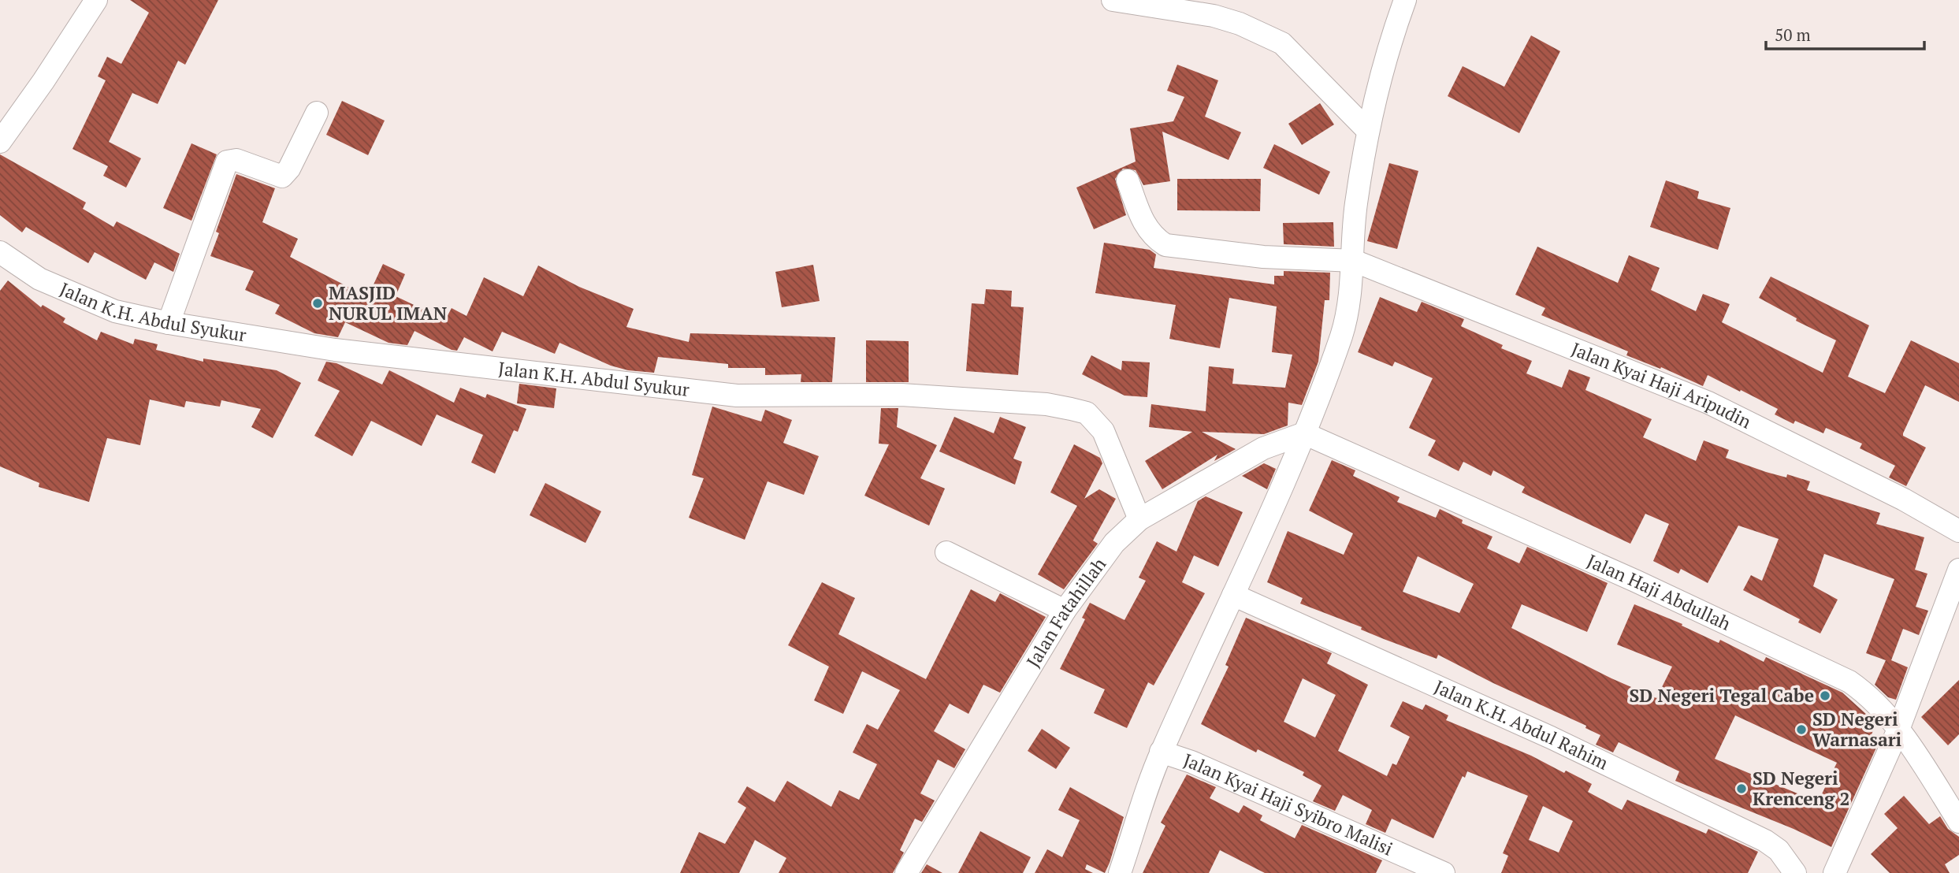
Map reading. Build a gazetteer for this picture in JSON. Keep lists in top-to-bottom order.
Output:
{
  "streets": {
    "street": [
      "Jalan K.H. Abdul Syukur",
      "Jalan Kyai Haji Aripudin",
      "Jalan Haji Abdullah",
      "Jalan Fatahillah",
      "Jalan K.H. Abdul Rahim",
      "Jalan Kyai Haji Syibro Malisi"
    ]
  },
  "crossings": [
    ["Jalan K.H. Abdul Syukur", "Jalan Fatahillah"],
    ["Jalan Haji Abdullah", "Jalan Fatahillah"]
  ],
  "places": [
    "MASJID NURUL IMAN",
    "SD Negeri Tegal Cabe",
    "SD Negeri Warnasari",
    "SD Negeri Krenceng 2"
  ],
  "scale_bar": "50 m"
}
